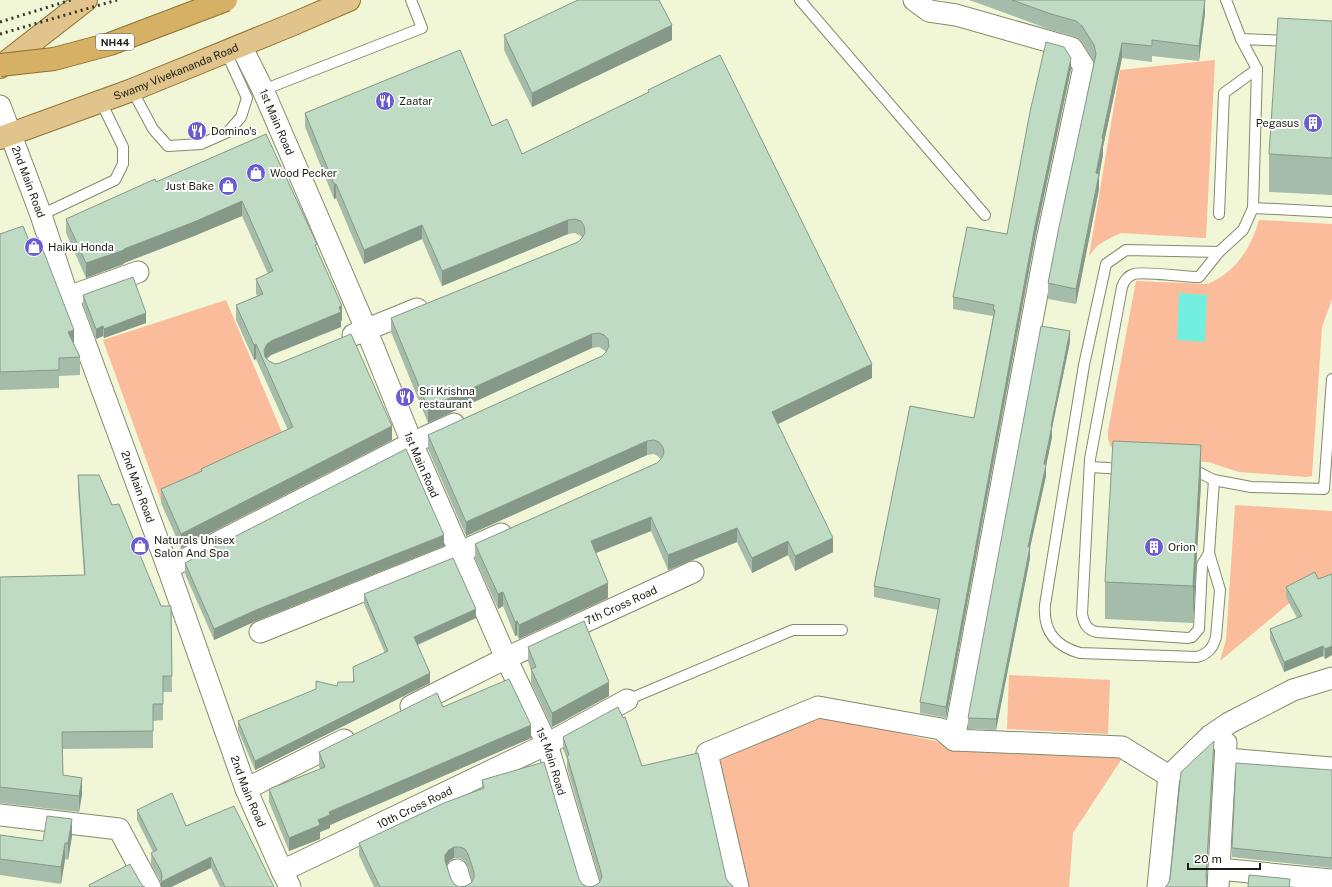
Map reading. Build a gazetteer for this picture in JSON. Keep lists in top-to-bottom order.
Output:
{
  "streets": {
    "highway": ["NH44"],
    "main road": ["Swamy Vivekananda Road"],
    "street": [
      "1st Main Road",
      "2nd Main Road",
      "7th Cross Road",
      "10th Cross Road"
    ]
  },
  "crossings": [
    ["Swamy Vivekananda Road", "1st Main Road"],
    ["Swamy Vivekananda Road", "2nd Main Road"],
    ["1st Main Road", "7th Cross Road"],
    ["1st Main Road", "10th Cross Road"],
    ["2nd Main Road", "10th Cross Road"]
  ],
  "places": {
    "restaurant": ["Zaatar", "Domino's", "Sri Krishna restaurant"],
    "building": ["Pegasus", "Orion"],
    "shop": [
      "Wood Pecker",
      "Just Bake",
      "Haiku Honda",
      "Naturals Unisex Salon And Spa"
    ]
  },
  "scale_bar": "20 m"
}
